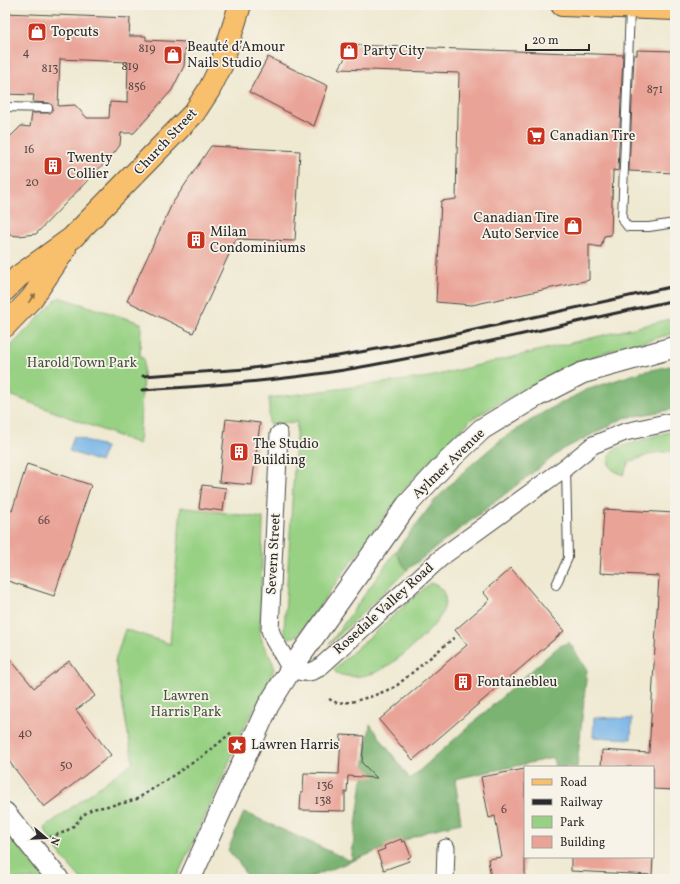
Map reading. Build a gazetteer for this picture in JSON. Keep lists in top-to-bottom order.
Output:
{
  "streets": {
    "main road": ["Church Street"],
    "street": ["Aylmer Avenue", "Severn Street", "Rosedale Valley Road"]
  },
  "crossings": [
    ["Aylmer Avenue", "Severn Street"],
    ["Aylmer Avenue", "Rosedale Valley Road"],
    ["Severn Street", "Rosedale Valley Road"]
  ],
  "parks": ["Harold Town Park", "Lawren Harris Park"],
  "places": {
    "shop": [
      "Topcuts",
      "Party City",
      "Beauté d’Amour Nails Studio",
      "Canadian Tire Auto Service"
    ],
    "supermarket": ["Canadian Tire"],
    "building": [
      "Twenty Collier",
      "Milan Condominiums",
      "The Studio Building",
      "Fontainebleu"
    ],
    "place": ["Lawren Harris"]
  },
  "house_numbers": [
    "819",
    "4",
    "819",
    "813",
    "856",
    "871",
    "16",
    "20",
    "66",
    "40",
    "50",
    "136",
    "138",
    "6"
  ],
  "legend": [
    "Road",
    "Railway",
    "Park",
    "Building"
  ],
  "scale_bar": "20 m",
  "north": "right"
}
